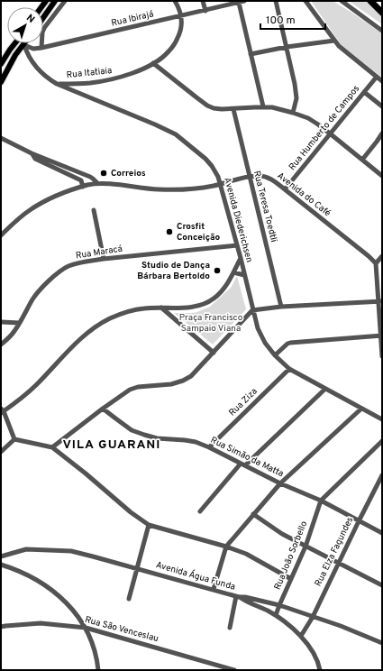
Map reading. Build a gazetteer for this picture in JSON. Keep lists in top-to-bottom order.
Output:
{
  "streets": {
    "street": [
      "Rua Ibirajá",
      "Rua Itatiaia",
      "Rua Humberto de Campos",
      "Avenida do Café",
      "Rua Teresa Toedtli",
      "Avenida Diederichsen",
      "Rua Maracá",
      "Rua Ziza",
      "Rua Simão da Matta",
      "Rua Elza Fagundes",
      "Rua João Sorbello",
      "Avenida Água Funda",
      "Rua São Venceslau"
    ]
  },
  "crossings": [
    ["Rua Ibirajá", "Rua Itatiaia"],
    ["Rua Ibirajá", "Avenida Diederichsen"],
    ["Rua Itatiaia", "Avenida Diederichsen"],
    ["Rua Humberto de Campos", "Avenida do Café"],
    ["Avenida do Café", "Rua Teresa Toedtli"],
    ["Avenida do Café", "Avenida Diederichsen"],
    ["Avenida Diederichsen", "Rua Maracá"],
    ["Avenida Diederichsen", "Rua Ziza"],
    ["Rua Ziza", "Rua Simão da Matta"],
    ["Rua Simão da Matta", "Rua Elza Fagundes"],
    ["Rua Simão da Matta", "Rua João Sorbello"],
    ["Rua Elza Fagundes", "Avenida Água Funda"],
    ["Rua João Sorbello", "Avenida Água Funda"]
  ],
  "districts": ["VILA GUARANI"],
  "parks": ["Praça Francisco Sampaio Viana"],
  "places": ["Correios", "Crosfit Conceição", "Studio de Dança Bárbara Bertoldo"],
  "scale_bar": "100 m",
  "north": "top right"
}
